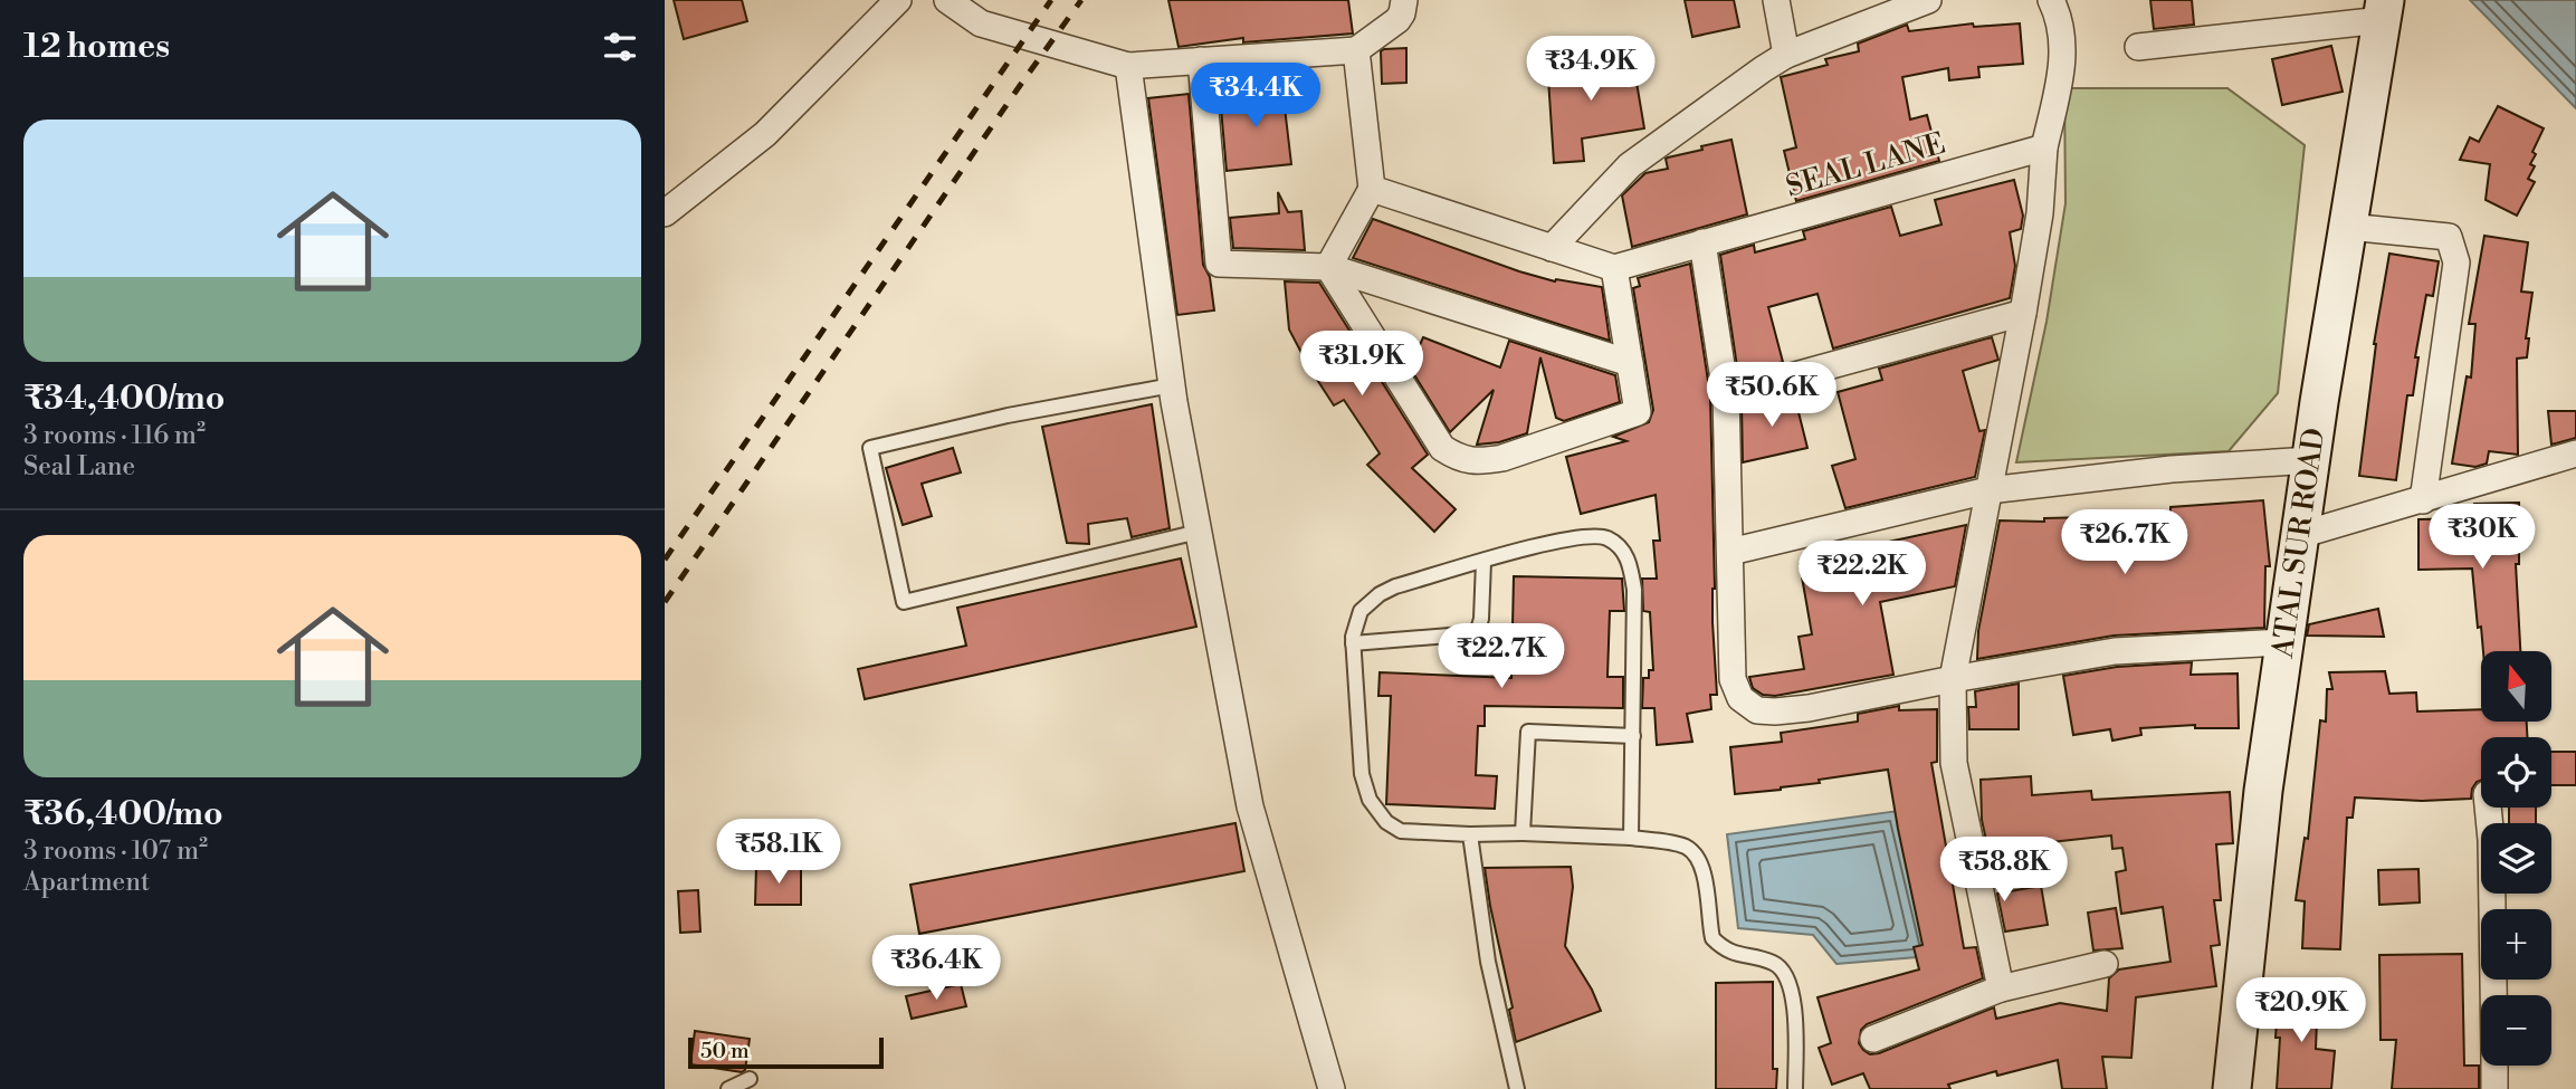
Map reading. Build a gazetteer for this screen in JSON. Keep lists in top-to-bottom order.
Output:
{
  "streets": {
    "street": ["SEAL LANE", "ATAL SUR ROAD"]
  },
  "scale_bar": "50 m",
  "north": "top",
  "page": {
    "heading": "12 homes",
    "price": [
      "₹34.9K",
      "₹34.4K",
      "₹31.9K",
      "₹50.6K",
      "₹30K",
      "₹26.7K",
      "₹22.2K",
      "₹22.7K",
      "₹58.1K",
      "₹58.8K",
      "₹36.4K",
      "₹20.9K"
    ],
    "list": [
      {
        "name": "₹34,400/mo",
        "note": "3 rooms · 116 m² · Seal Lane"
      },
      {
        "name": "₹36,400/mo",
        "note": "3 rooms · 107 m² · Apartment"
      }
    ],
    "map_buttons": ["+", "−"],
    "scale": "50 m"
  }
}
